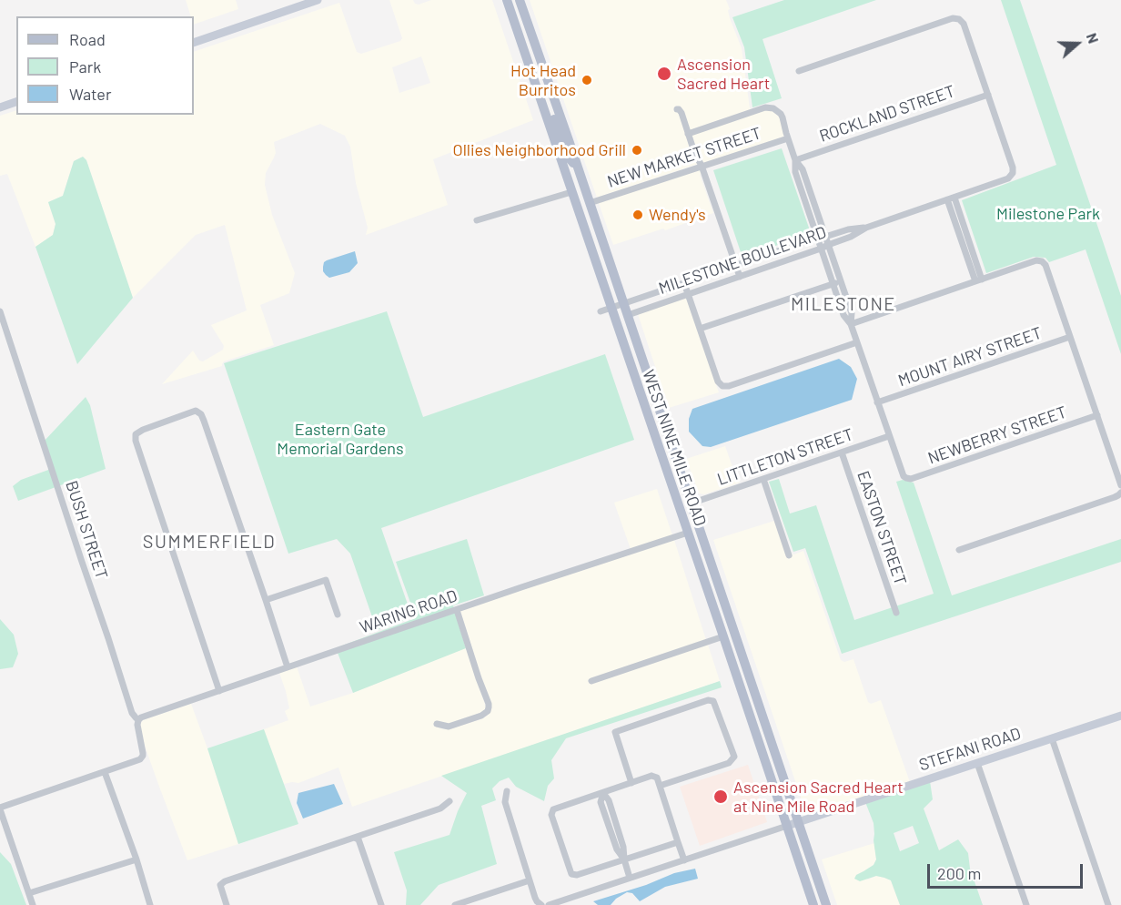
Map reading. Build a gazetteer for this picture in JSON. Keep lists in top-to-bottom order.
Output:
{
  "streets": {
    "main road": ["WEST NINE MILE ROAD"],
    "street": [
      "ROCKLAND STREET",
      "NEW MARKET STREET",
      "MILESTONE BOULEVARD",
      "MOUNT AIRY STREET",
      "NEWBERRY STREET",
      "LITTLETON STREET",
      "EASTON STREET",
      "BUSH STREET",
      "WARING ROAD",
      "STEFANI ROAD"
    ]
  },
  "crossings": [
    ["ROCKLAND STREET", "MILESTONE BOULEVARD"],
    ["NEW MARKET STREET", "WEST NINE MILE ROAD"],
    ["MILESTONE BOULEVARD", "WEST NINE MILE ROAD"],
    ["NEWBERRY STREET", "LITTLETON STREET"],
    ["WEST NINE MILE ROAD", "LITTLETON STREET"],
    ["WEST NINE MILE ROAD", "WARING ROAD"],
    ["WEST NINE MILE ROAD", "STEFANI ROAD"],
    ["LITTLETON STREET", "EASTON STREET"],
    ["BUSH STREET", "WARING ROAD"]
  ],
  "districts": ["MILESTONE", "SUMMERFIELD"],
  "parks": ["Milestone Park", "Eastern Gate Memorial Gardens"],
  "places": [
    "Ascension Sacred Heart",
    "Hot Head Burritos",
    "Ollies Neighborhood Grill",
    "Wendy's",
    "Ascension Sacred Heart at Nine Mile Road"
  ],
  "legend": ["Road", "Park", "Water"],
  "scale_bar": "200 m",
  "north": "right"
}
